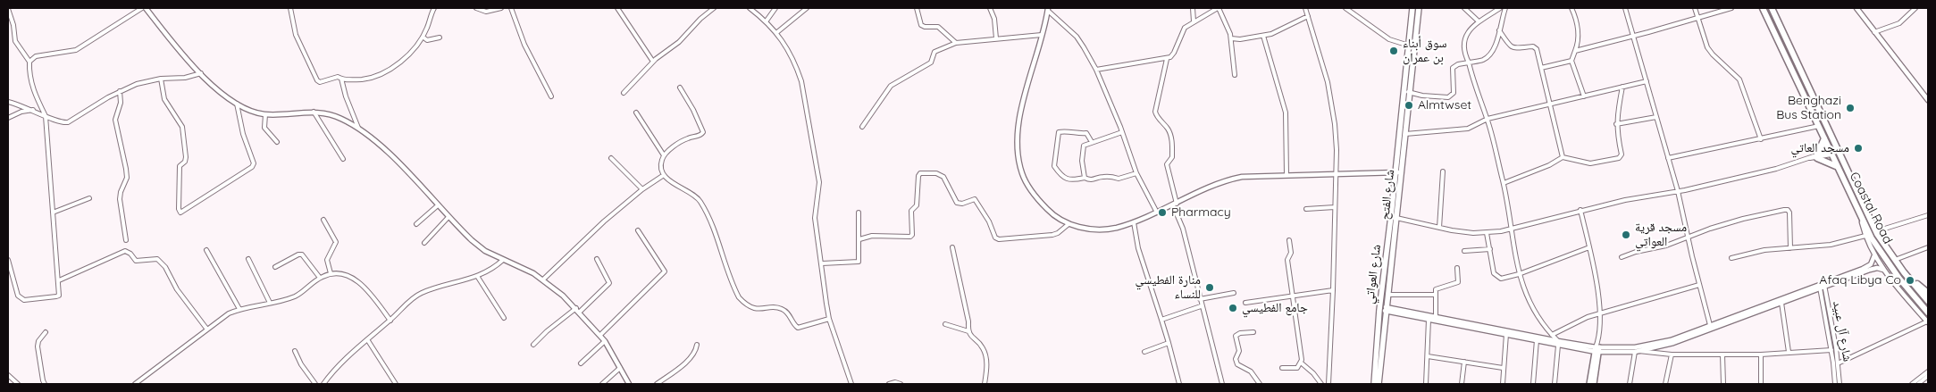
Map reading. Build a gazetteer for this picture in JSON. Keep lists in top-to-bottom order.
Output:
{
  "streets": {
    "highway": ["Coastal Road"],
    "main road": ["شارع الفتح", "شارع العواتي"],
    "street": ["شارع آل عبيد"]
  },
  "crossings": [
    ["شارع الفتح", "شارع العواتي"]
  ],
  "places": [
    "سوق أبناء بن عمران",
    "Almtwset",
    "Benghazi Bus Station",
    "مسجد العاتي",
    "Pharmacy",
    "مسجد قرية العواتي",
    "Afaq Libya Co",
    "منارة الفطيسي للنساء",
    "جامع الفطيسي"
  ]
}
